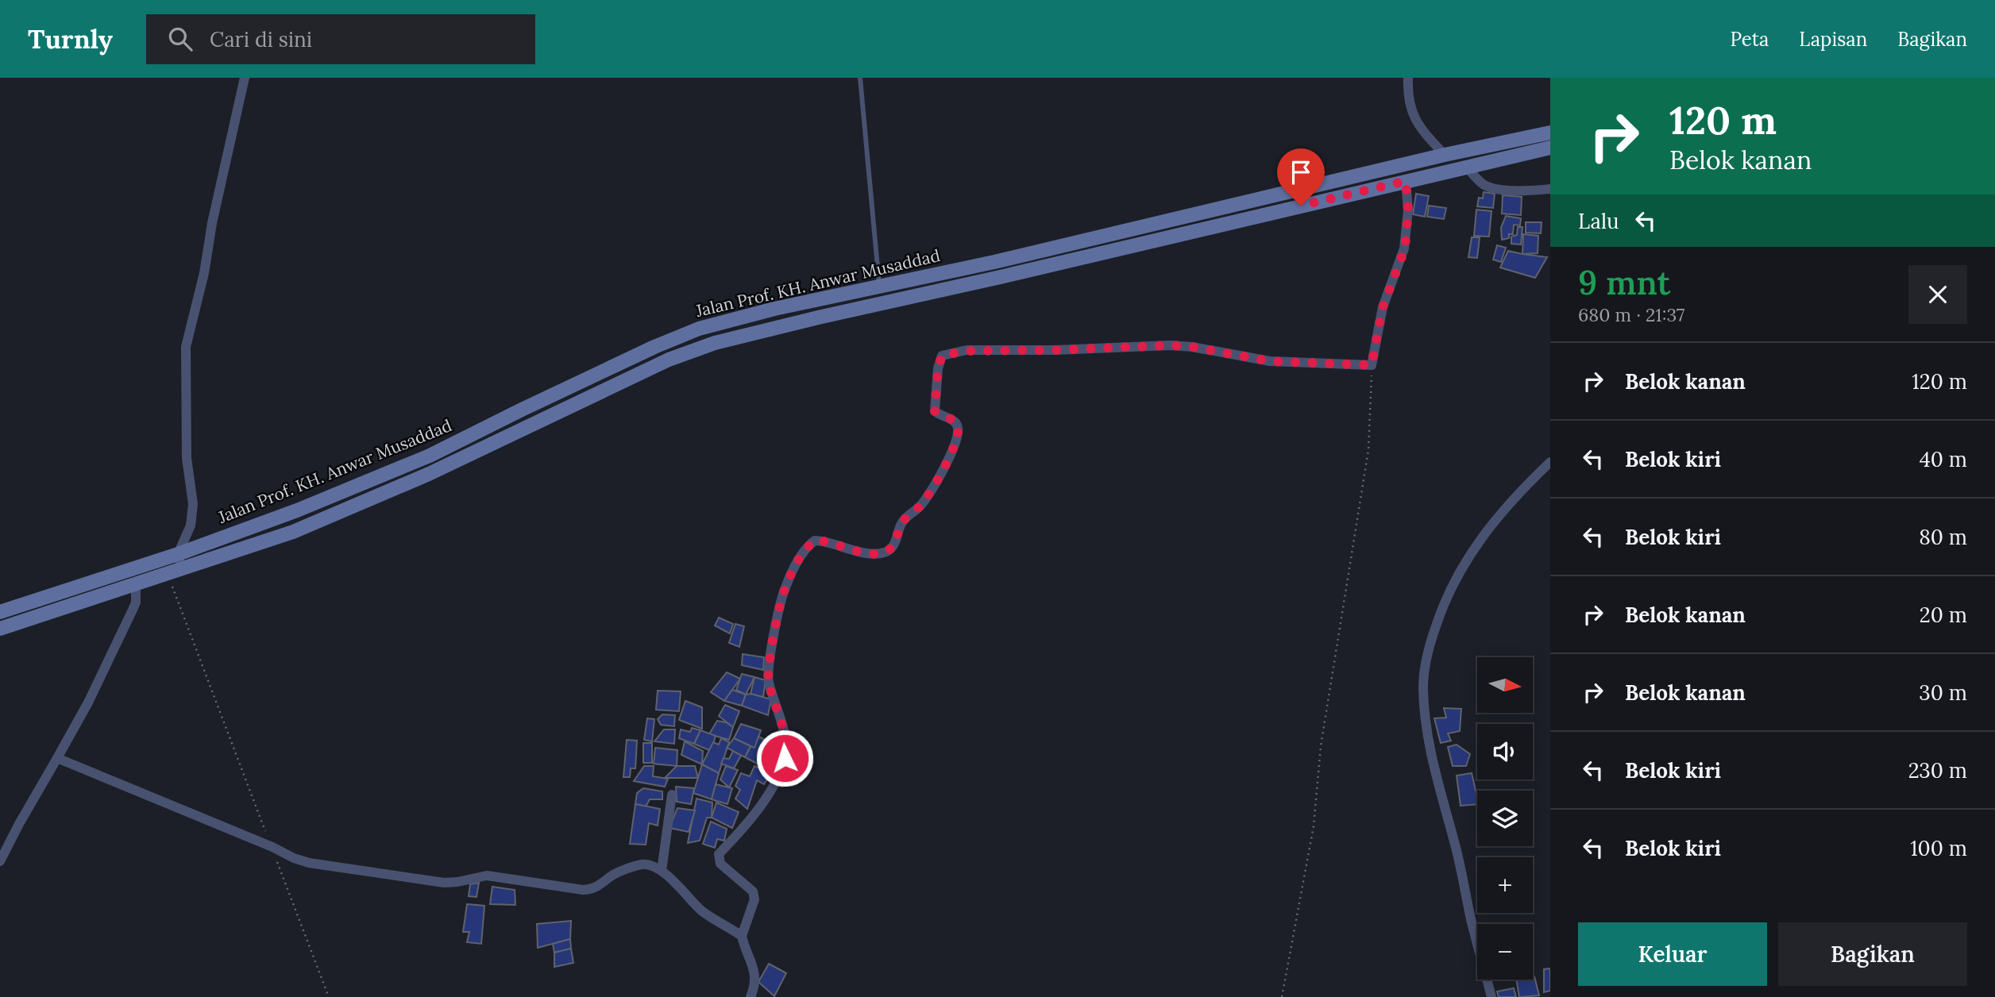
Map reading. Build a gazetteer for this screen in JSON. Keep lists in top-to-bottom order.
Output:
{
  "streets": {
    "street": ["Jalan Prof. KH. Anwar Musaddad"]
  },
  "north": "right",
  "page": {
    "header": "Turnly",
    "search": "Cari di sini",
    "nav": ["Peta", "Lapisan", "Bagikan"],
    "turn": ["120 m", "Belok kanan"],
    "then": "Lalu",
    "heading": ["9 mnt", "680 m · 21:37"],
    "list": [
      {
        "name": "Belok kanan",
        "value": "120 m"
      },
      {
        "name": "Belok kiri",
        "value": "40 m"
      },
      {
        "name": "Belok kiri",
        "value": "80 m"
      },
      {
        "name": "Belok kanan",
        "value": "20 m"
      },
      {
        "name": "Belok kanan",
        "value": "30 m"
      },
      {
        "name": "Belok kiri",
        "value": "230 m"
      },
      {
        "name": "Belok kiri",
        "value": "100 m"
      }
    ],
    "map_buttons": ["+", "−"],
    "buttons": ["Keluar", "Bagikan"]
  }
}
